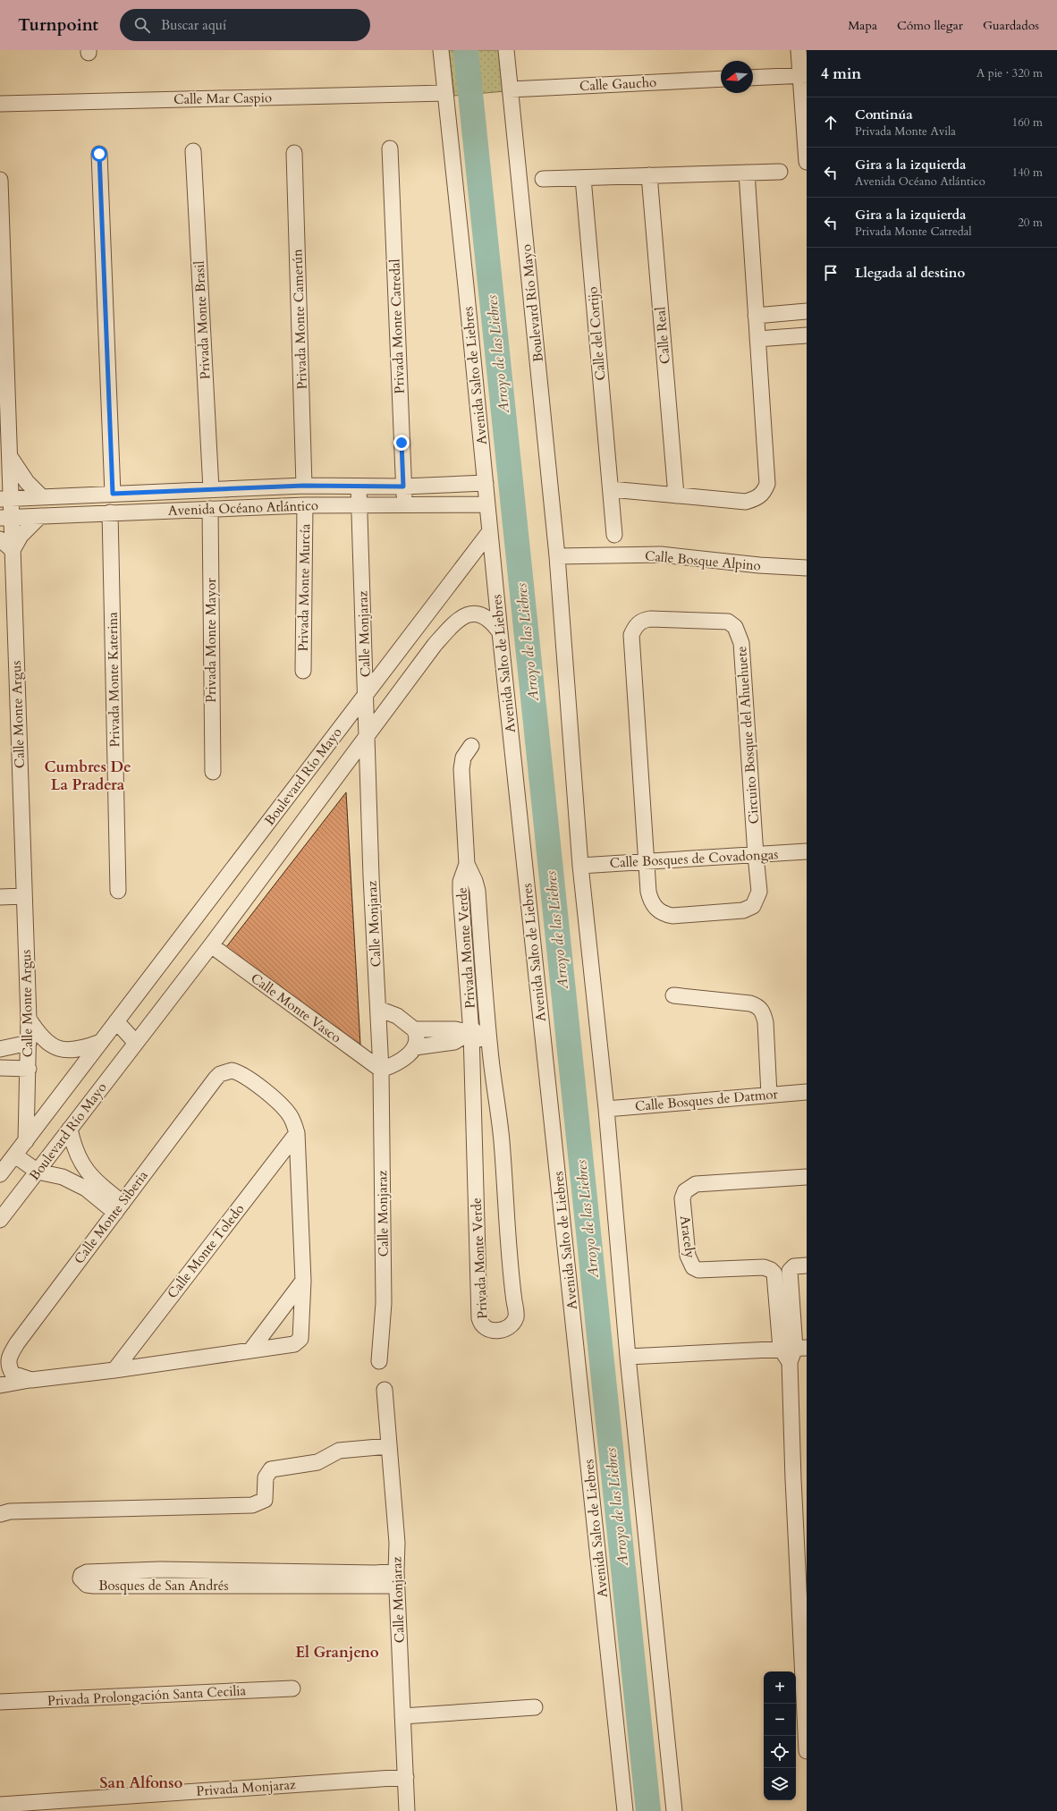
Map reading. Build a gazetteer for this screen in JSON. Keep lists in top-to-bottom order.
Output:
{
  "streets": {
    "street": [
      "Calle Gaucho",
      "Calle Mar Caspio",
      "Boulevard Río Mayo",
      "Privada Monte Camerún",
      "Privada Monte Brasil",
      "Privada Monte Catredal",
      "Calle del Cortijo",
      "Calle Real",
      "Avenida Salto de Liebres",
      "Avenida Océano Atlántico",
      "Calle Bosque Alpino",
      "Privada Monte Murcía",
      "Calle Monjaraz",
      "Privada Monte Mayor",
      "Privada Monte Katerina",
      "Calle Monte Argus",
      "Circuito Bosque del Ahuehuete",
      "Calle Bosques de Covadongas",
      "Privada Monte Verde",
      "Calle Monte Vasco",
      "Calle Bosques de Datmor",
      "Calle Monte Siberia",
      "Aracely",
      "Calle Monte Toledo",
      "Bosques de San Andrés",
      "Privada Prolongación Santa Cecilia",
      "Privada Monjaraz"
    ]
  },
  "crossings": [
    ["Calle Gaucho", "Boulevard Río Mayo"],
    ["Calle Mar Caspio", "Avenida Salto de Liebres"],
    ["Boulevard Río Mayo", "Avenida Salto de Liebres"],
    ["Boulevard Río Mayo", "Calle Bosque Alpino"],
    ["Boulevard Río Mayo", "Calle Monjaraz"],
    ["Boulevard Río Mayo", "Calle Monte Argus"],
    ["Boulevard Río Mayo", "Calle Monte Vasco"],
    ["Privada Monte Camerún", "Avenida Océano Atlántico"],
    ["Privada Monte Brasil", "Avenida Océano Atlántico"],
    ["Privada Monte Catredal", "Avenida Océano Atlántico"],
    ["Avenida Salto de Liebres", "Avenida Océano Atlántico"],
    ["Avenida Océano Atlántico", "Privada Monte Murcía"],
    ["Avenida Océano Atlántico", "Calle Monjaraz"],
    ["Avenida Océano Atlántico", "Privada Monte Mayor"],
    ["Avenida Océano Atlántico", "Privada Monte Katerina"],
    ["Avenida Océano Atlántico", "Calle Monte Argus"],
    ["Calle Monjaraz", "Calle Monte Vasco"],
    ["Calle Monjaraz", "Bosques de San Andrés"],
    ["Calle Monjaraz", "Privada Monjaraz"],
    ["Circuito Bosque del Ahuehuete", "Calle Bosques de Covadongas"],
    ["Calle Monte Siberia", "Calle Monte Toledo"]
  ],
  "districts": ["Cumbres De La Pradera", "El Granjeno", "San Alfonso"],
  "water": ["Arroyo de las Liebres"],
  "north": "left",
  "page": {
    "header": "Turnpoint",
    "search": "Buscar aquí",
    "nav": ["Mapa", "Cómo llegar", "Guardados"],
    "heading": ["4 min", "A pie · 320 m"],
    "list": [
      ["Continúa", "Privada Monte Avila", "160 m"],
      ["Gira a la izquierda", "Avenida Océano Atlántico", "140 m"],
      ["Gira a la izquierda", "Privada Monte Catredal", "20 m"],
      "Llegada al destino"
    ],
    "map_buttons": ["+", "−"]
  }
}
